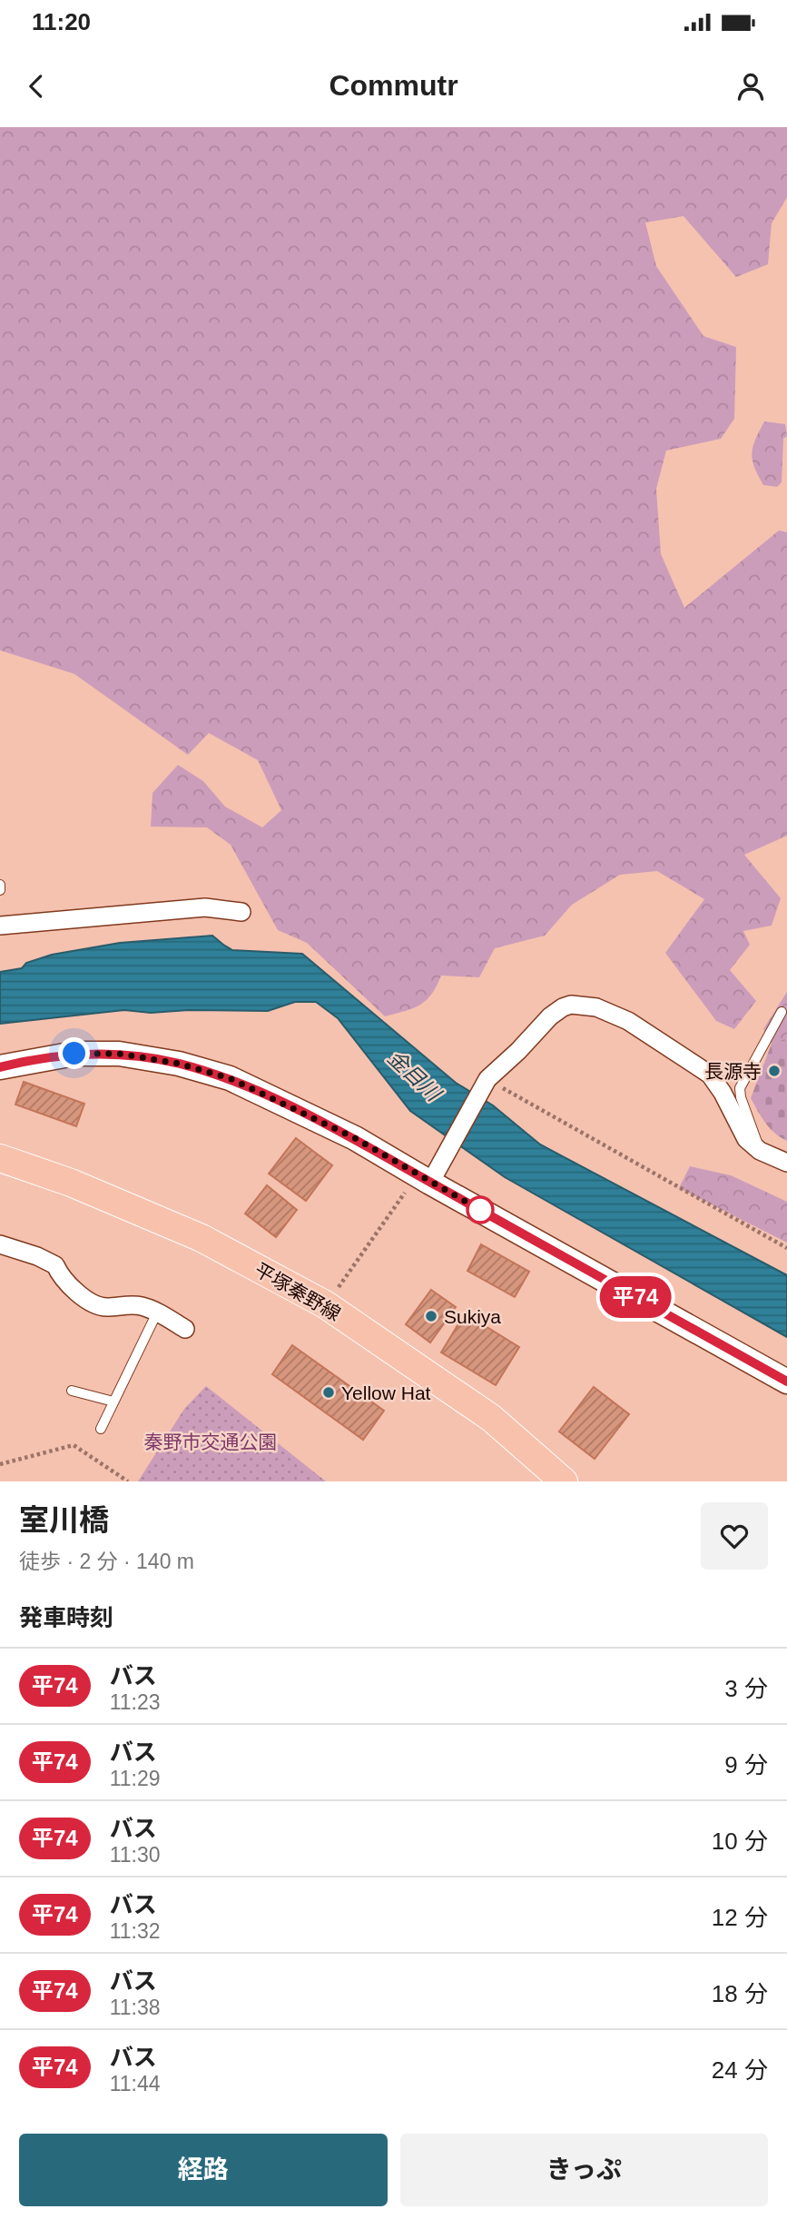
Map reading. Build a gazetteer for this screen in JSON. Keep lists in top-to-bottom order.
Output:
{
  "streets": {
    "main road": ["平塚秦野線"]
  },
  "water": ["金目川"],
  "parks": ["秦野市交通公園"],
  "places": ["長源寺", "Sukiya", "Yellow Hat"],
  "lines": ["bus line 平74"],
  "page": {
    "status": "11:20",
    "header": "Commutr",
    "on_map": "平74",
    "heading": [
      ["室川橋", "徒歩 · 2 分 · 140 m"],
      "発車時刻"
    ],
    "list": [
      {
        "mark": "平74",
        "name": "バス",
        "note": "11:23",
        "value": "3 分"
      },
      {
        "mark": "平74",
        "name": "バス",
        "note": "11:29",
        "value": "9 分"
      },
      {
        "mark": "平74",
        "name": "バス",
        "note": "11:30",
        "value": "10 分"
      },
      {
        "mark": "平74",
        "name": "バス",
        "note": "11:32",
        "value": "12 分"
      },
      {
        "mark": "平74",
        "name": "バス",
        "note": "11:38",
        "value": "18 分"
      },
      {
        "mark": "平74",
        "name": "バス",
        "note": "11:44",
        "value": "24 分"
      }
    ],
    "buttons": ["経路", "きっぷ"]
  }
}
